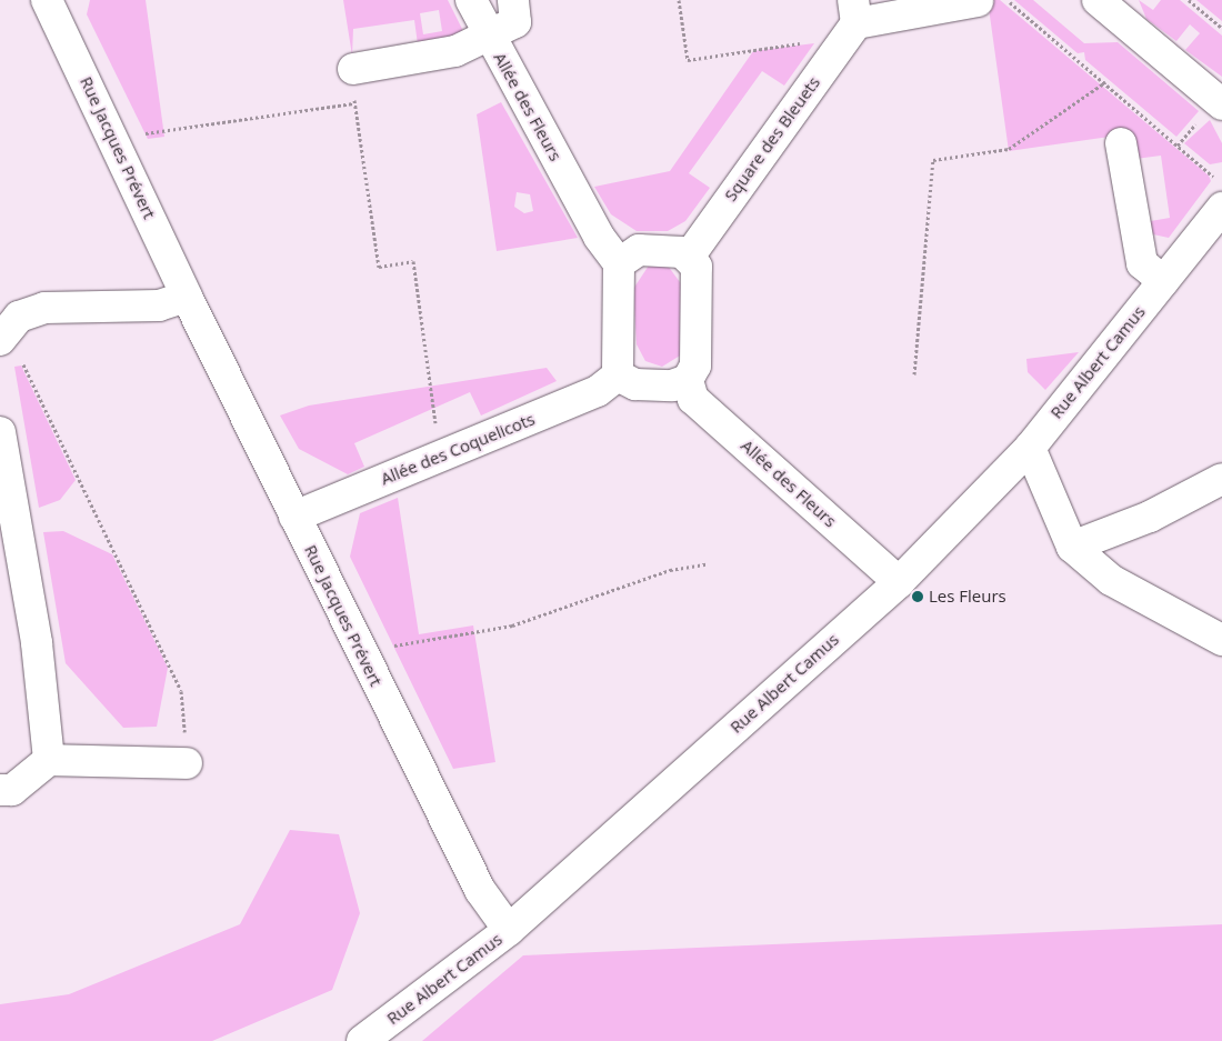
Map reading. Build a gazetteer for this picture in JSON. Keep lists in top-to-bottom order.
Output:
{
  "streets": {
    "street": [
      "Allée des Fleurs",
      "Square des Bleuets",
      "Rue Jacques Prévert",
      "Rue Albert Camus",
      "Allée des Coquelicots"
    ]
  },
  "crossings": [
    ["Allée des Fleurs", "Rue Albert Camus"],
    ["Rue Jacques Prévert", "Rue Albert Camus"],
    ["Rue Jacques Prévert", "Allée des Coquelicots"]
  ],
  "places": ["Les Fleurs"]
}
